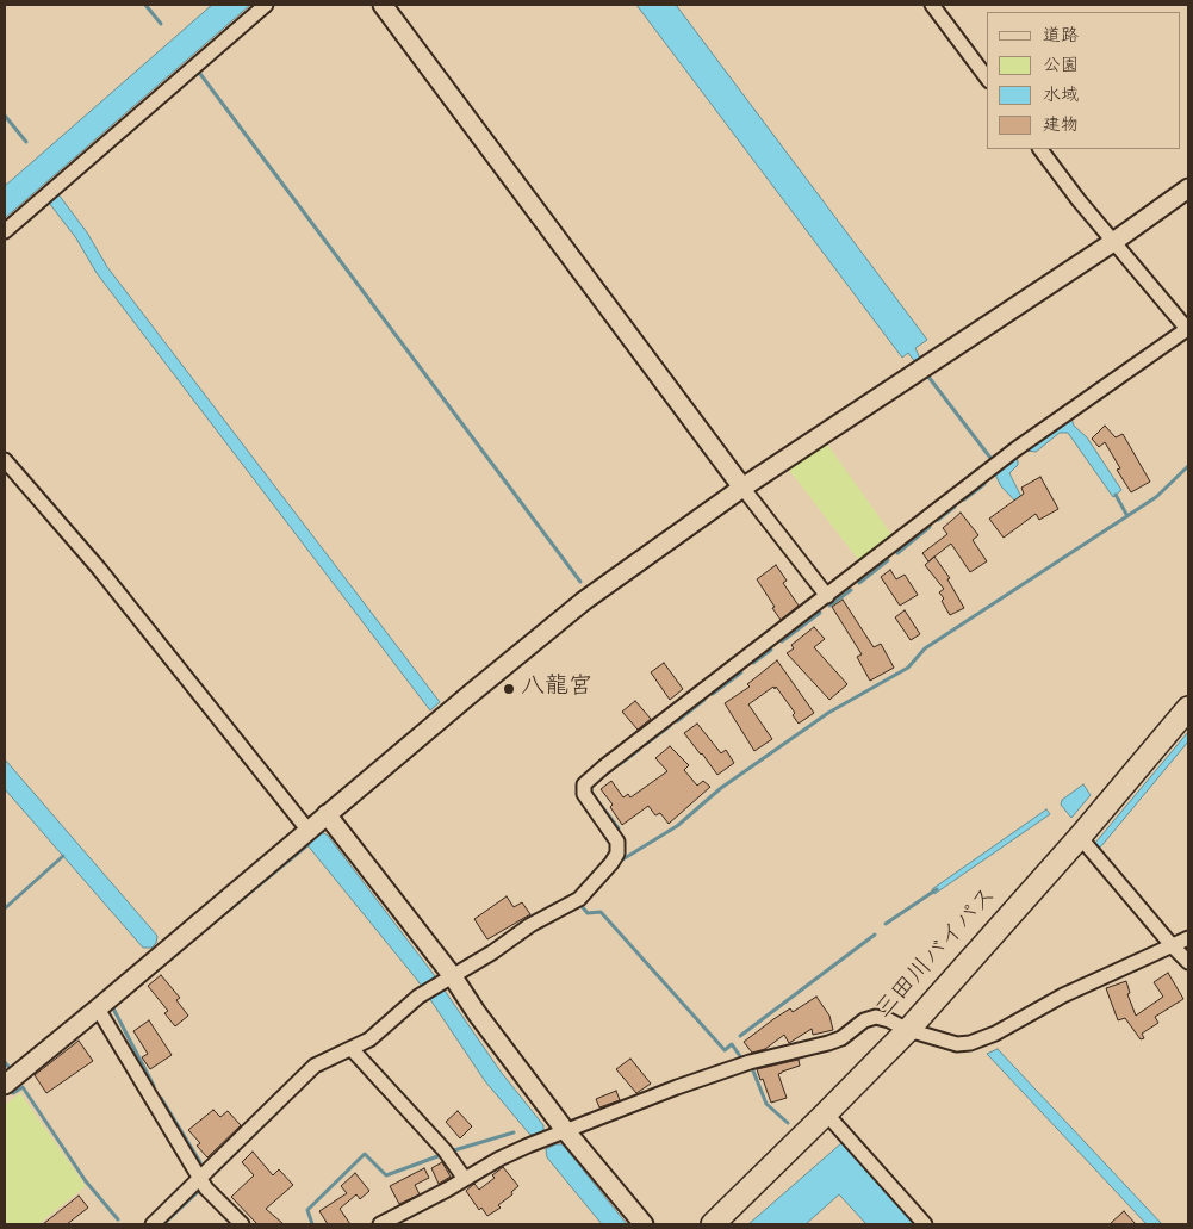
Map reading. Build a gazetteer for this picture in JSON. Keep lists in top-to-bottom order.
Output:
{
  "streets": {
    "highway": ["三田川バイパス"]
  },
  "places": ["八龍宮"],
  "legend": [
    "道路",
    "公園",
    "水域",
    "建物"
  ]
}
